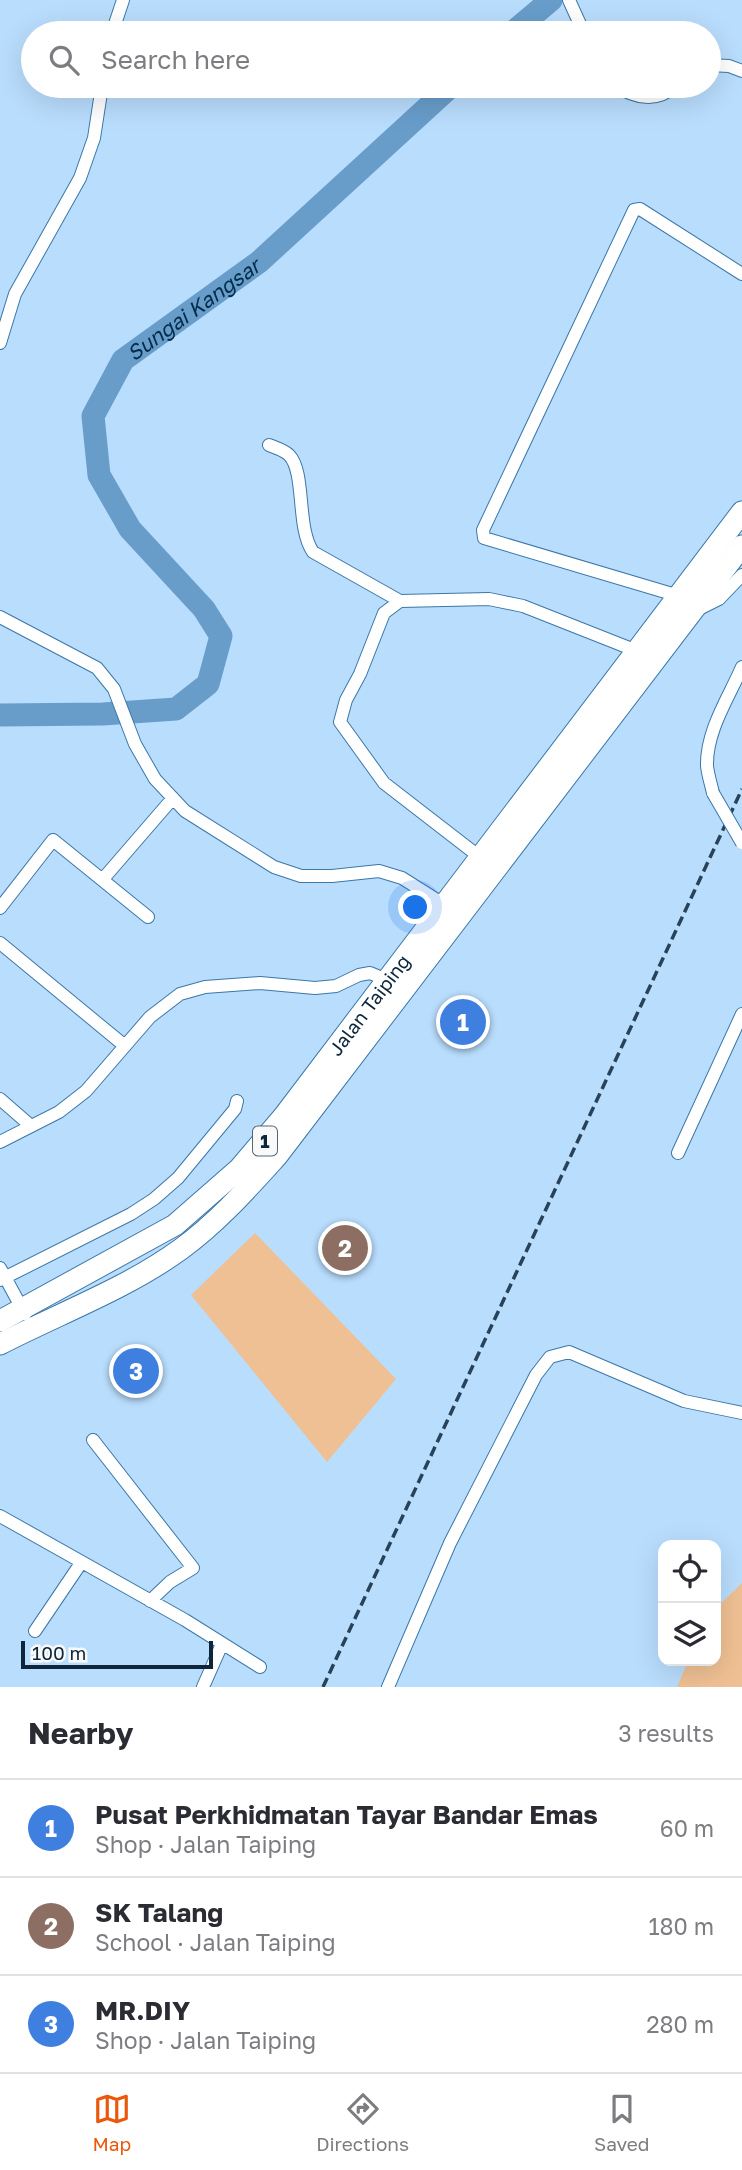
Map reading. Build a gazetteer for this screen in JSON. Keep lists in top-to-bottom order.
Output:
{
  "streets": {
    "highway": ["Jalan Taiping", "1"]
  },
  "water": ["Sungai Kangsar"],
  "scale_bar": "100 m",
  "page": {
    "search": "Search here",
    "pins": ["1", "2", "3"],
    "scale": "100 m",
    "heading": ["Nearby", "3 results"],
    "list": [
      {
        "mark": "1",
        "name": "Pusat Perkhidmatan Tayar Bandar Emas",
        "note": "Shop · Jalan Taiping",
        "value": "60 m"
      },
      {
        "mark": "2",
        "name": "SK Talang",
        "note": "School · Jalan Taiping",
        "value": "180 m"
      },
      {
        "mark": "3",
        "name": "MR.DIY",
        "note": "Shop · Jalan Taiping",
        "value": "280 m"
      }
    ],
    "nav": ["Map", "Directions", "Saved"]
  }
}
